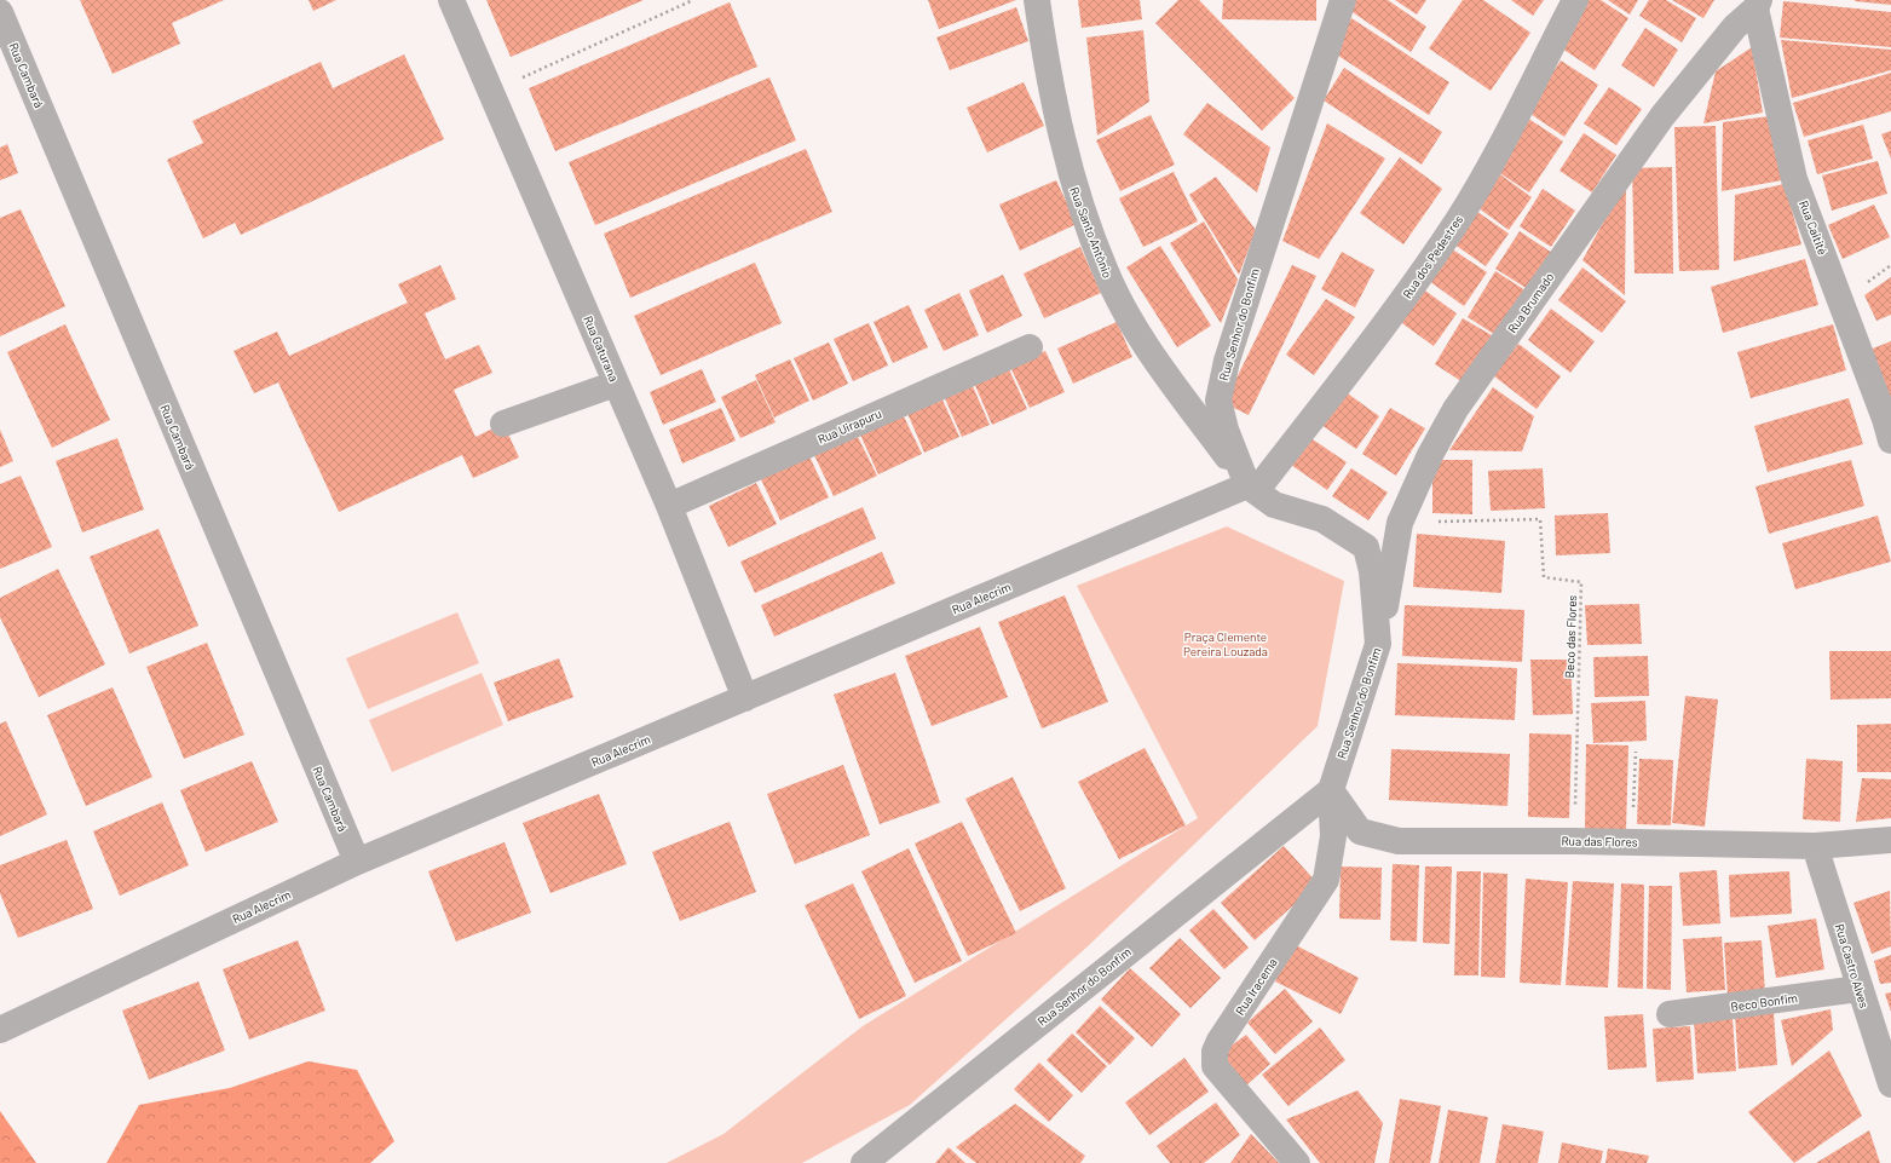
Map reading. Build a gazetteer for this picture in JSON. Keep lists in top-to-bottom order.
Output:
{
  "streets": {
    "street": [
      "Rua Cambará",
      "Rua Caitité",
      "Rua Santo Antônio",
      "Rua dos Pedestres",
      "Rua Brumado",
      "Rua Senhor do Bonfim",
      "Rua Gaturana",
      "Rua Uirapuru",
      "Rua Alecrim",
      "Rua das Flores",
      "Rua Castro Alves",
      "Rua Iracema",
      "Beco Bonfim"
    ],
    "path": ["Beco das Flores"]
  },
  "crossings": [
    ["Rua Cambará", "Rua Alecrim"],
    ["Rua Caitité", "Rua Brumado"],
    ["Rua Santo Antônio", "Rua dos Pedestres"],
    ["Rua Santo Antônio", "Rua Senhor do Bonfim"],
    ["Rua Santo Antônio", "Rua Alecrim"],
    ["Rua dos Pedestres", "Rua Senhor do Bonfim"],
    ["Rua dos Pedestres", "Rua Alecrim"],
    ["Rua Brumado", "Rua Senhor do Bonfim"],
    ["Rua Brumado", "Beco das Flores"],
    ["Rua Senhor do Bonfim", "Rua Alecrim"],
    ["Rua Senhor do Bonfim", "Rua das Flores"],
    ["Rua Senhor do Bonfim", "Rua Iracema"],
    ["Rua Gaturana", "Rua Uirapuru"],
    ["Rua Gaturana", "Rua Alecrim"],
    ["Beco das Flores", "Rua das Flores"],
    ["Rua das Flores", "Rua Castro Alves"],
    ["Rua das Flores", "Rua Iracema"],
    ["Rua Castro Alves", "Beco Bonfim"]
  ],
  "parks": ["Praça Clemente Pereira Louzada"]
}
